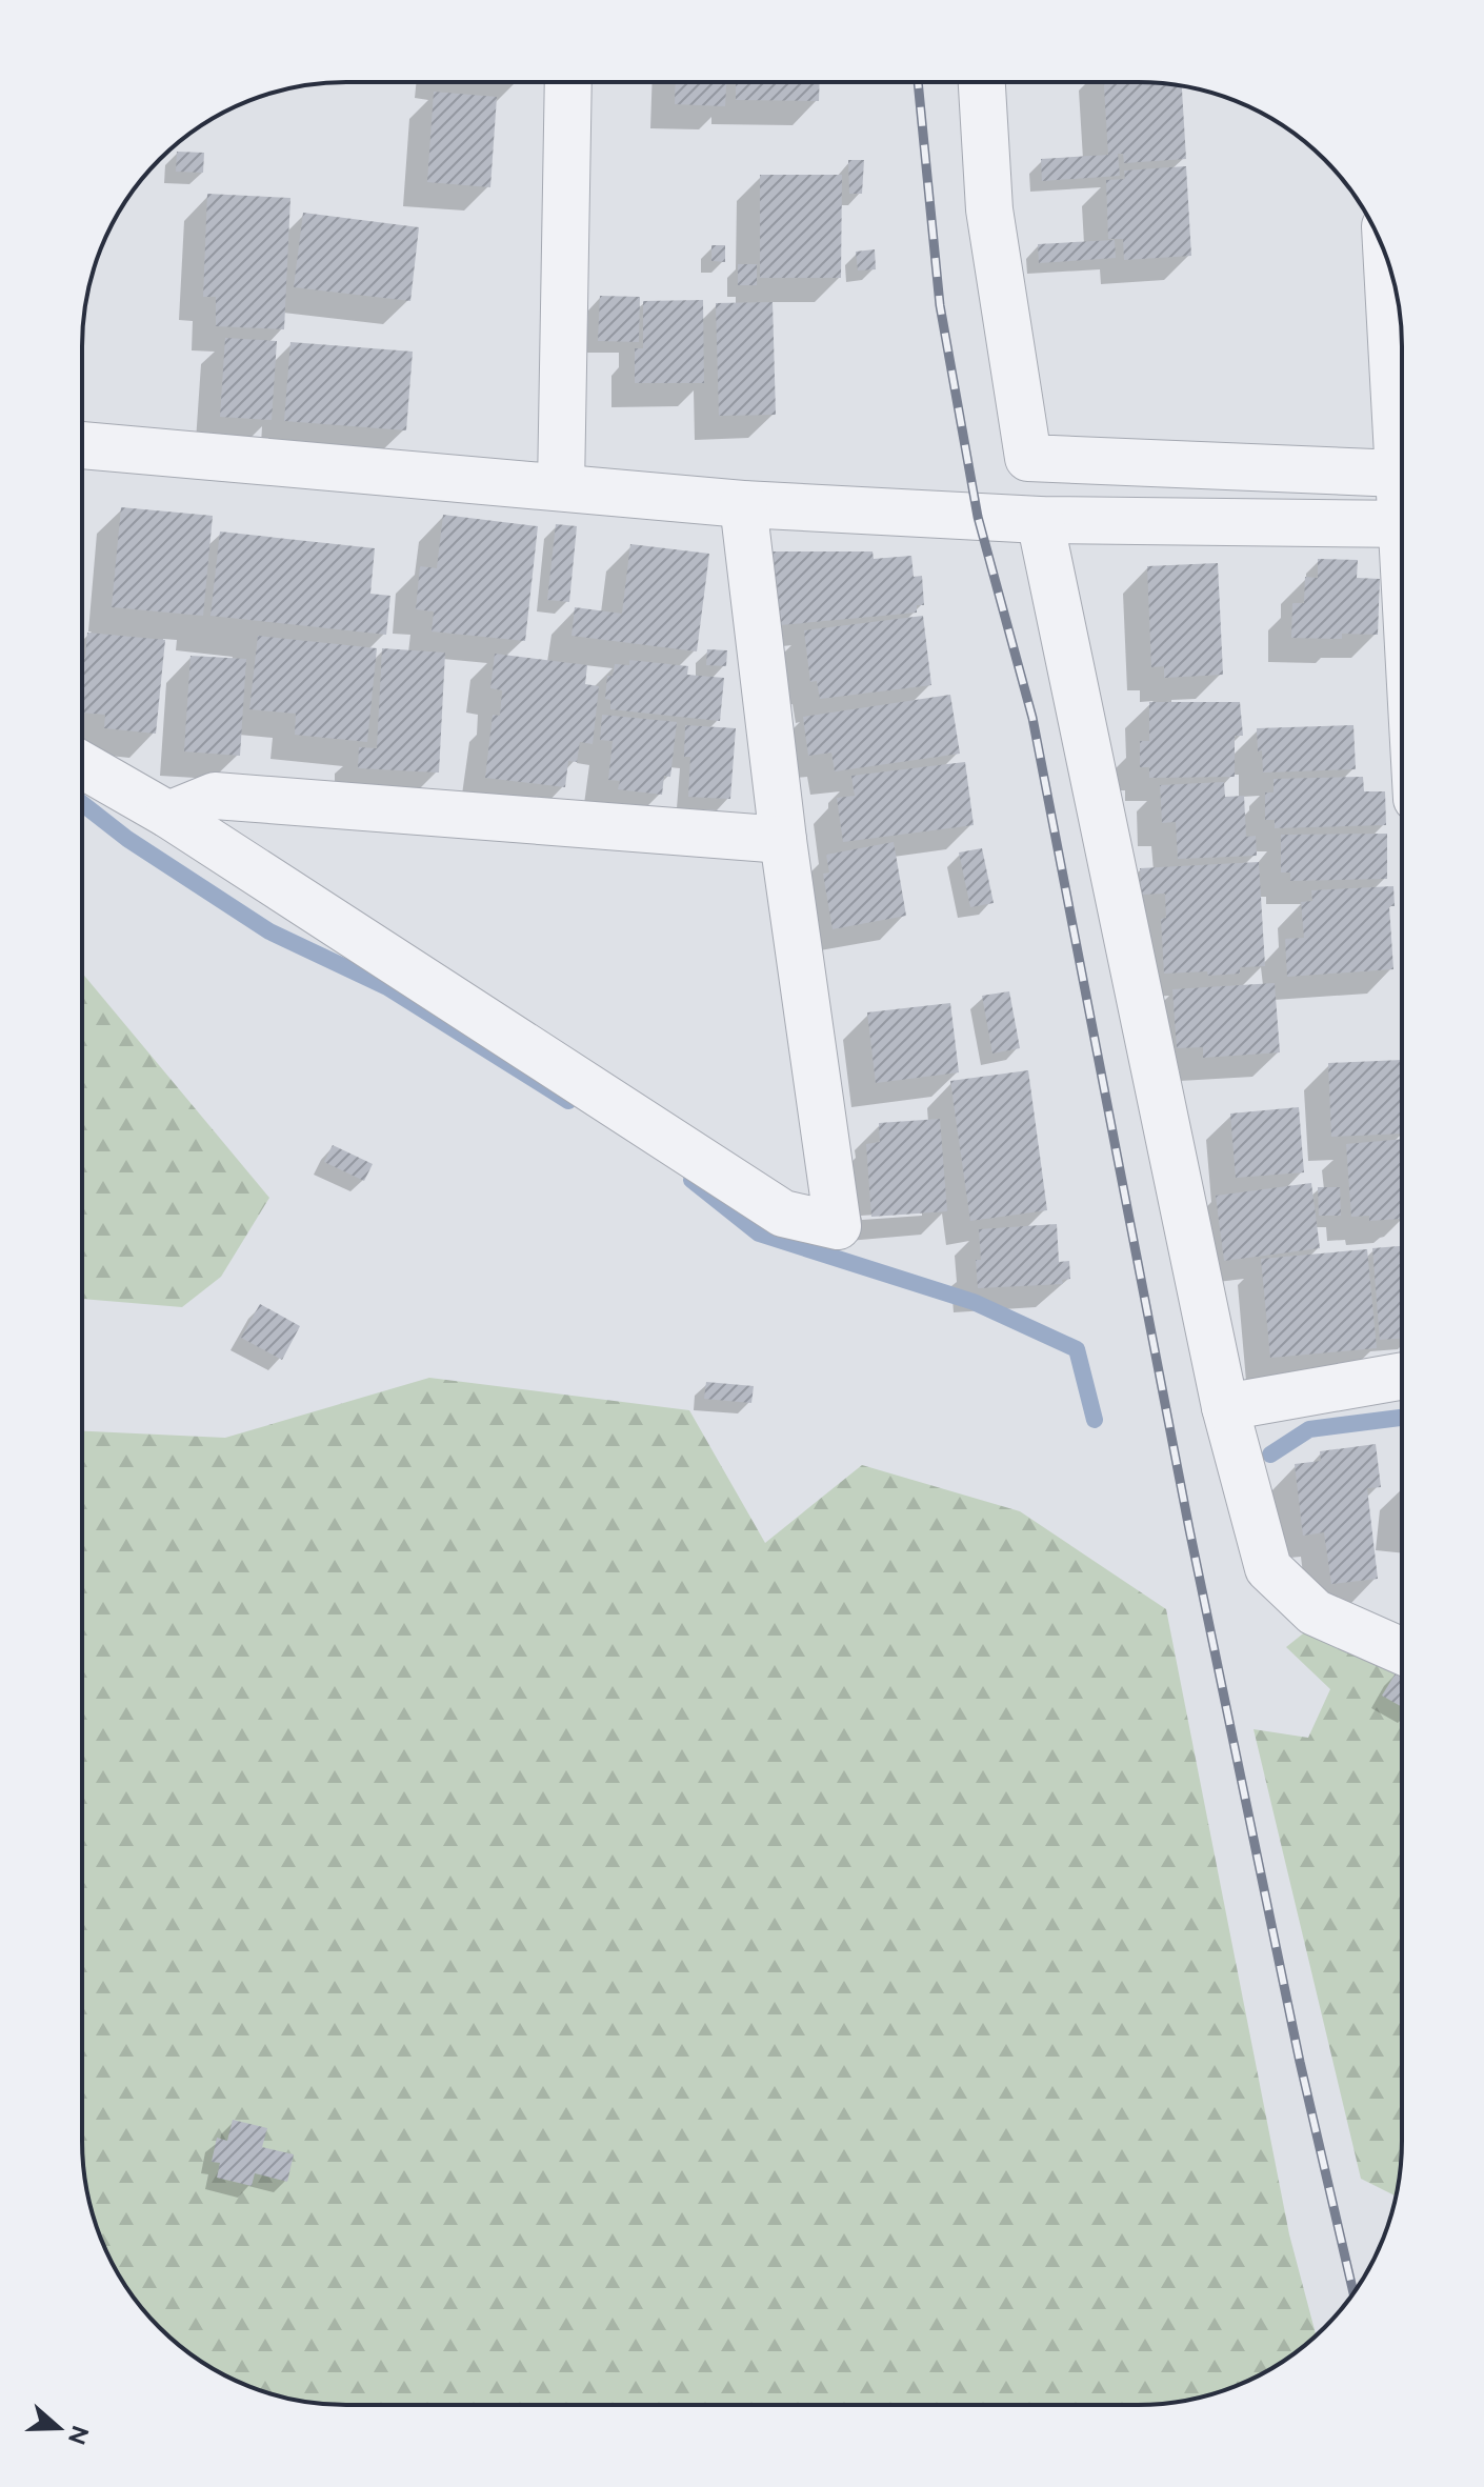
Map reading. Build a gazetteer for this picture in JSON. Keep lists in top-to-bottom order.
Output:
{
  "north": "right"
}
